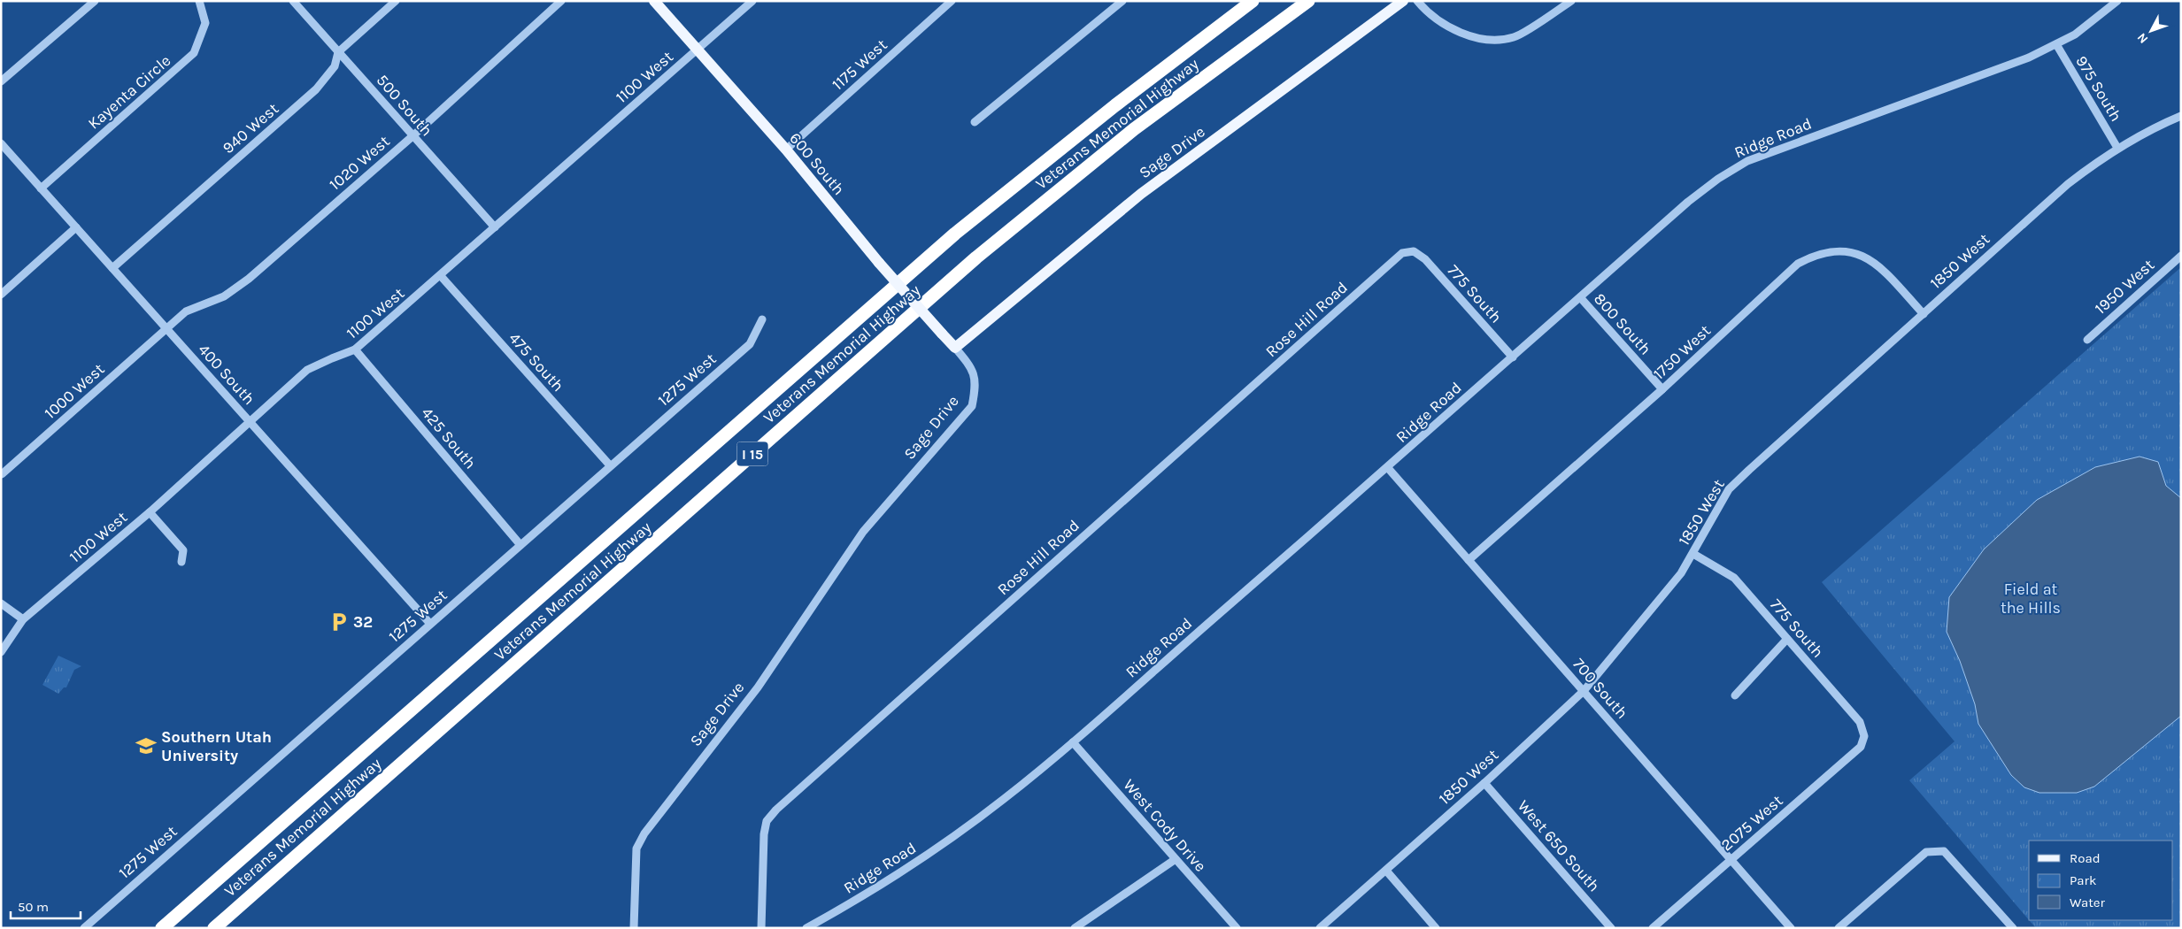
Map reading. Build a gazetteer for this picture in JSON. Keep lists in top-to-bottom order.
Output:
{
  "streets": {
    "highway": ["Veterans Memorial Highway", "I 15"],
    "main road": ["Sage Drive", "600 South"],
    "street": [
      "1175 West",
      "1100 West",
      "975 South",
      "Kayenta Circle",
      "500 South",
      "940 West",
      "Ridge Road",
      "1020 West",
      "1850 West",
      "1950 West",
      "775 South",
      "Rose Hill Road",
      "800 South",
      "1750 West",
      "475 South",
      "400 South",
      "1275 West",
      "1000 West",
      "425 South",
      "700 South",
      "2075 West",
      "West Cody Drive",
      "West 650 South"
    ]
  },
  "crossings": [
    ["1175 West", "600 South"],
    ["1100 West", "500 South"],
    ["1100 West", "600 South"],
    ["1100 West", "475 South"],
    ["1100 West", "400 South"],
    ["1100 West", "425 South"],
    ["975 South", "Ridge Road"],
    ["975 South", "1850 West"],
    ["Kayenta Circle", "400 South"],
    ["500 South", "940 West"],
    ["500 South", "1020 West"],
    ["940 West", "400 South"],
    ["Ridge Road", "775 South"],
    ["Ridge Road", "800 South"],
    ["Ridge Road", "700 South"],
    ["Ridge Road", "West Cody Drive"],
    ["Sage Drive", "600 South"],
    ["1020 West", "400 South"],
    ["1020 West", "1000 West"],
    ["1850 West", "775 South"],
    ["1850 West", "1750 West"],
    ["1850 West", "700 South"],
    ["1850 West", "West 650 South"],
    ["775 South", "Rose Hill Road"],
    ["775 South", "2075 West"],
    ["800 South", "1750 West"],
    ["1750 West", "700 South"],
    ["475 South", "1275 West"],
    ["400 South", "1275 West"],
    ["400 South", "1000 West"],
    ["1275 West", "425 South"],
    ["700 South", "2075 West"]
  ],
  "parks": ["Field at the Hills"],
  "places": {
    "parking": ["32"],
    "school or university": ["Southern Utah University"]
  },
  "legend": ["Road", "Park", "Water"],
  "scale_bar": "50 m",
  "north": "bottom left"
}
